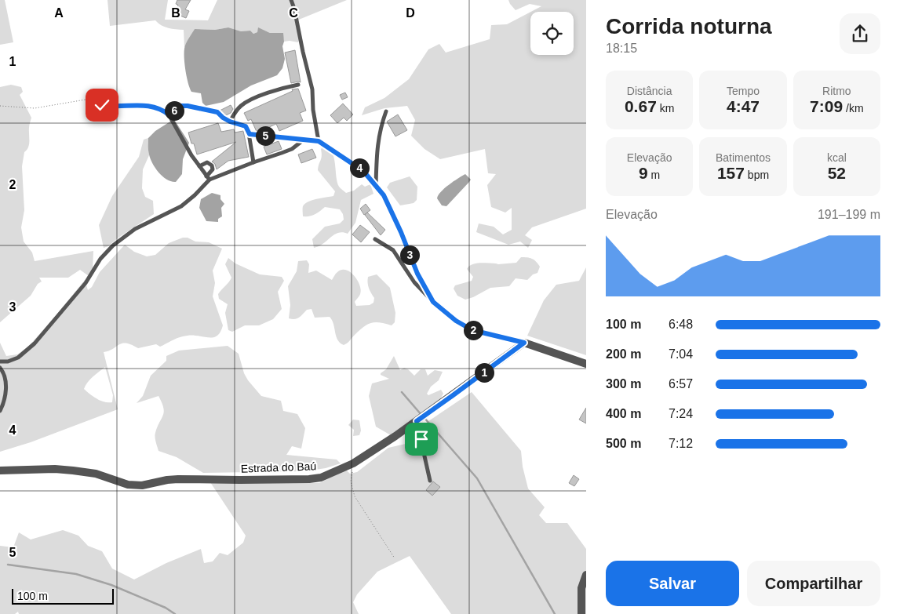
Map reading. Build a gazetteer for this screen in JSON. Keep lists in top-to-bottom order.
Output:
{
  "streets": {
    "street": ["Estrada do Baú"]
  },
  "scale_bar": "100 m",
  "page": {
    "heading": ["Corrida noturna", "18:15"],
    "stats": [
      ["Distância", "0.67 km"],
      ["Tempo", "4:47"],
      ["Ritmo", "7:09 /km"],
      ["Elevação", "9 m"],
      ["Batimentos", "157 bpm"],
      ["kcal", "52"]
    ],
    "pins": [
      "6",
      "5",
      "4",
      "3",
      "2",
      "1"
    ],
    "chart": ["Elevação", "191–199 m"],
    "list": [
      {
        "name": "100 m",
        "note": "6:48"
      },
      {
        "name": "200 m",
        "note": "7:04"
      },
      {
        "name": "300 m",
        "note": "6:57"
      },
      {
        "name": "400 m",
        "note": "7:24"
      },
      {
        "name": "500 m",
        "note": "7:12"
      }
    ],
    "buttons": ["Salvar", "Compartilhar"],
    "scale": "100 m"
  },
  "grid": {
    "columns": [
      "A",
      "B",
      "C",
      "D"
    ],
    "rows": [
      "1",
      "2",
      "3",
      "4",
      "5"
    ]
  }
}
